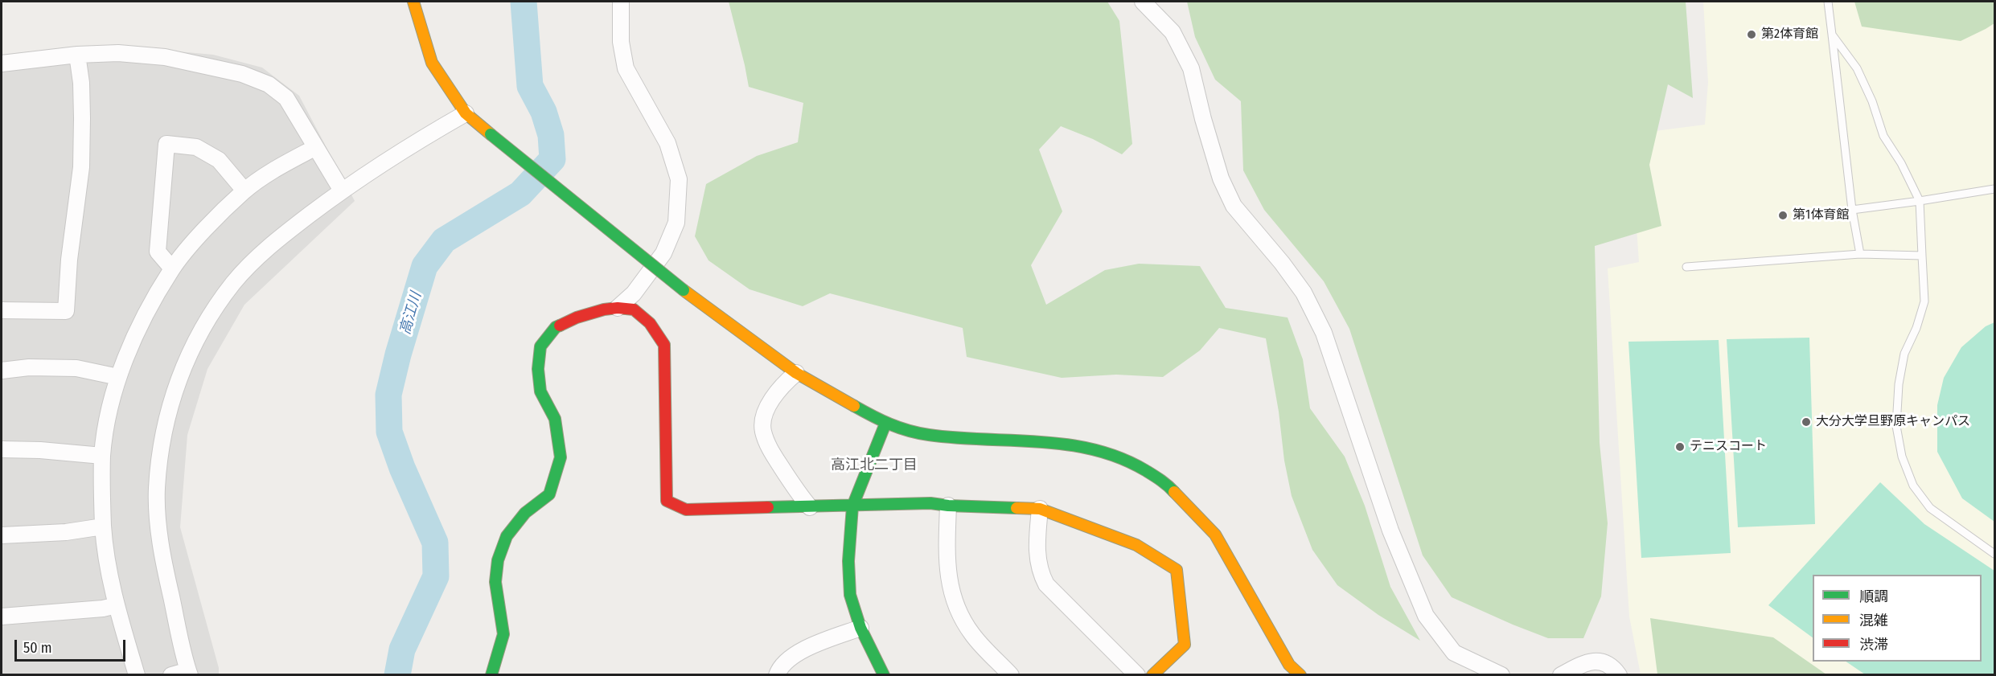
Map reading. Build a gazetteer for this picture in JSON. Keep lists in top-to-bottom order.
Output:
{
  "districts": ["高江北二丁目"],
  "water": ["高江川"],
  "places": [
    "第2体育館",
    "第1体育館",
    "大分大学旦野原キャンパス",
    "テニスコート"
  ],
  "legend": ["順調", "混雑", "渋滞"],
  "scale_bar": "50 m"
}
